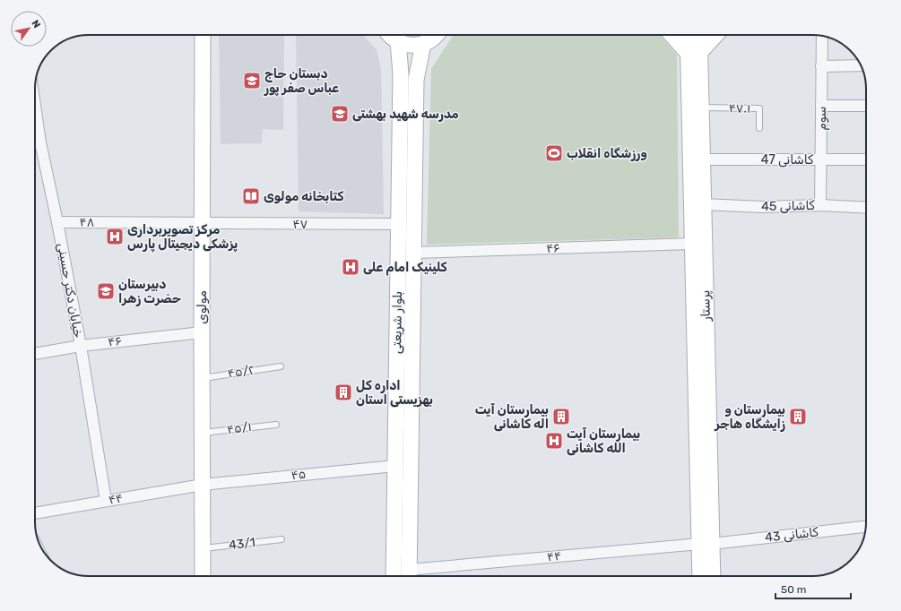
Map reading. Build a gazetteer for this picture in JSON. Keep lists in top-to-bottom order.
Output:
{
  "streets": {
    "main road": ["پرستار", "مولوی", "بلوار شریعتی"],
    "street": [
      "سوم",
      "کاشانی 47",
      "کاشانی 45",
      "۴۸",
      "۴۷",
      "۴۶",
      "خیابان دکتر حسینی",
      "۴۵",
      "۴۴",
      "کاشانی 43"
    ],
    "lane": [
      "۴۷.۱",
      "۴۵/۲",
      "۴۵/۱",
      "43/1"
    ]
  },
  "crossings": [
    ["۴۷.۱", "پرستار"],
    ["سوم", "کاشانی 47"],
    ["سوم", "کاشانی 45"],
    ["کاشانی 47", "پرستار"],
    ["کاشانی 45", "پرستار"],
    ["۴۸", "۴۷"],
    ["۴۸", "خیابان دکتر حسینی"],
    ["۴۸", "مولوی"],
    ["۴۷", "مولوی"],
    ["۴۷", "بلوار شریعتی"],
    ["۴۶", "خیابان دکتر حسینی"],
    ["۴۶", "پرستار"],
    ["۴۶", "مولوی"],
    ["۴۶", "بلوار شریعتی"],
    ["خیابان دکتر حسینی", "۴۴"],
    ["پرستار", "۴۴"],
    ["پرستار", "کاشانی 43"],
    ["مولوی", "۴۵/۲"],
    ["مولوی", "۴۵/۱"],
    ["مولوی", "۴۵"],
    ["مولوی", "۴۴"],
    ["مولوی", "43/1"],
    ["بلوار شریعتی", "۴۵"],
    ["بلوار شریعتی", "۴۴"],
    ["۴۵", "۴۴"],
    ["۴۴", "کاشانی 43"]
  ],
  "places": {
    "school or university": ["دبستان حاج عباس صفر پور", "مدرسه شهید بهشتی", "دبیرستان حضرت زهرا"],
    "sports": ["ورزشگاه انقلاب"],
    "library": ["کتابخانه مولوی"],
    "hospital": ["مرکز تصویربرداری پزشکی دیجیتال پارس", "کلینیک امام علی", "بیمارستان آیت الله کاشانی"],
    "building": ["اداره کل بهزیستی استان", "بیمارستان آیت اله کاشانی", "بیمارستان و زایشگاه هاجر"]
  },
  "scale_bar": "50 m",
  "north": "top right"
}
